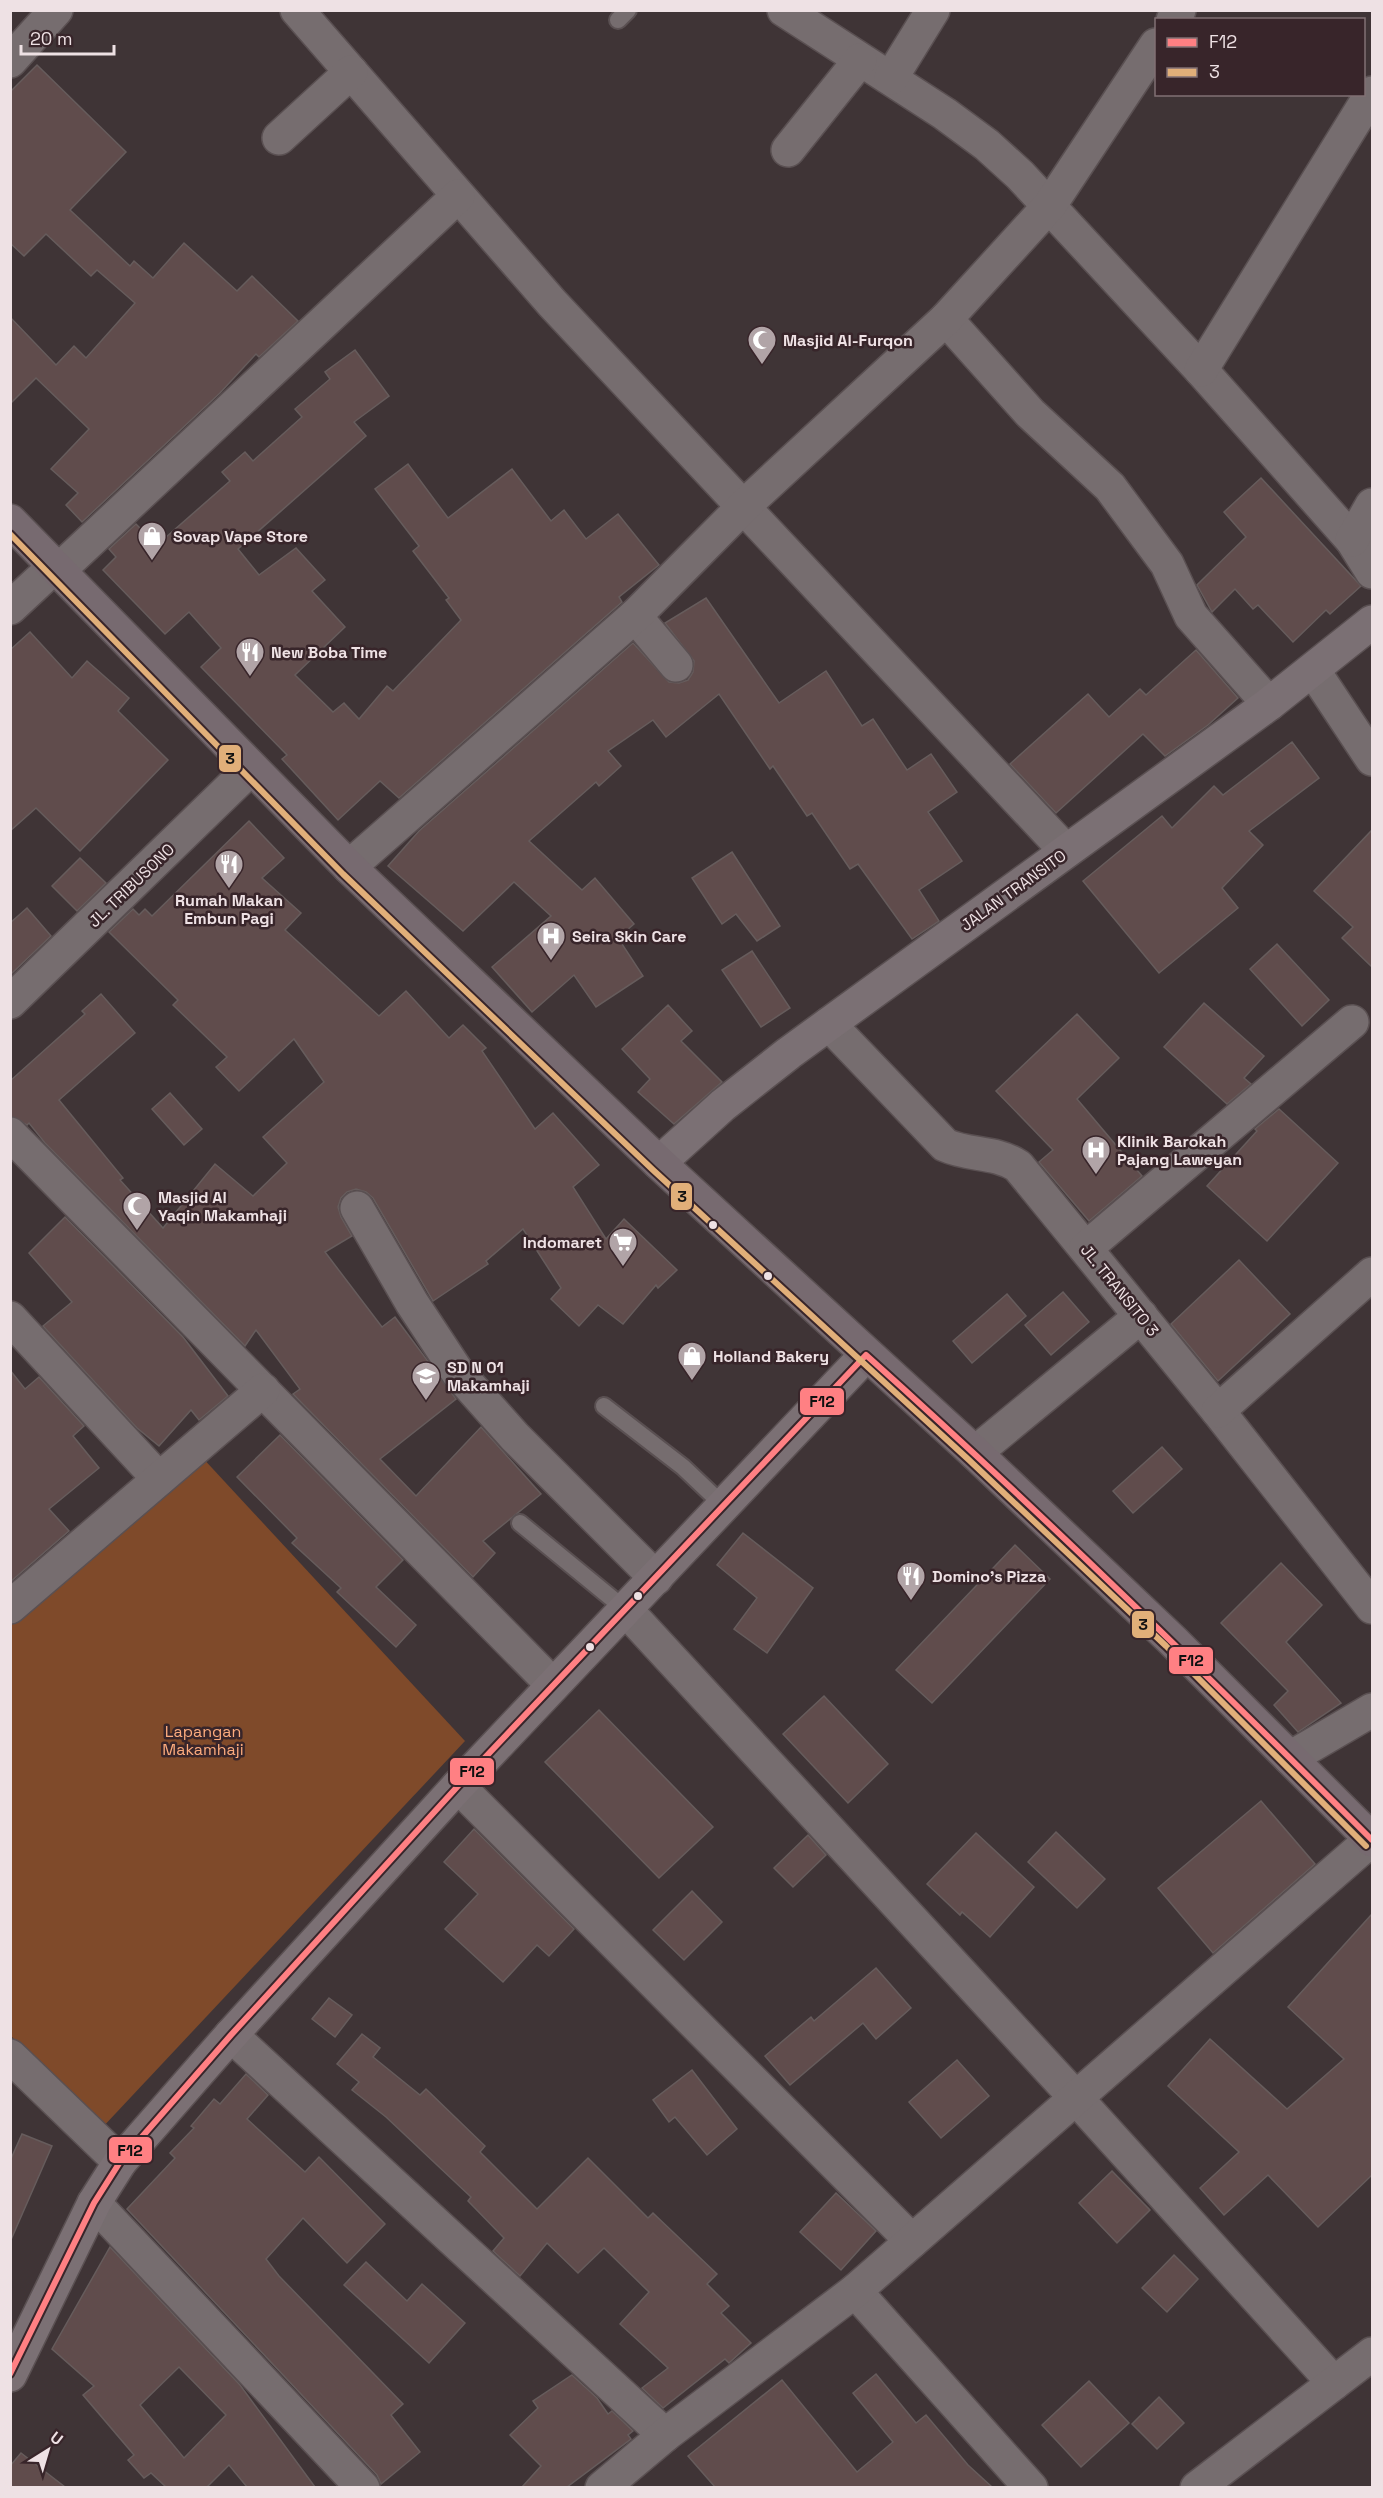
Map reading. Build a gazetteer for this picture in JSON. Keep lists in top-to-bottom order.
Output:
{
  "streets": {
    "main road": ["JALAN TRANSITO"],
    "street": ["JL. TRIBUSONO", "JL. TRANSITO 3"]
  },
  "crossings": [
    ["JALAN TRANSITO", "JL. TRANSITO 3"]
  ],
  "parks": ["Lapangan Makamhaji"],
  "places": {
    "mosque": ["Masjid Al-Furqon", "Masjid Al Yaqin Makamhaji"],
    "shop": ["Sovap Vape Store", "Holland Bakery"],
    "restaurant": ["New Boba Time", "Rumah Makan Embun Pagi", "Domino's Pizza"],
    "hospital": ["Seira Skin Care", "Klinik Barokah Pajang Laweyan"],
    "supermarket": ["Indomaret"],
    "school or university": ["SD N 01 Makamhaji"]
  },
  "lines": ["transit line 3", "transit line F12"],
  "legend": ["F12", "3"],
  "scale_bar": "20 m",
  "north": "top right"
}
